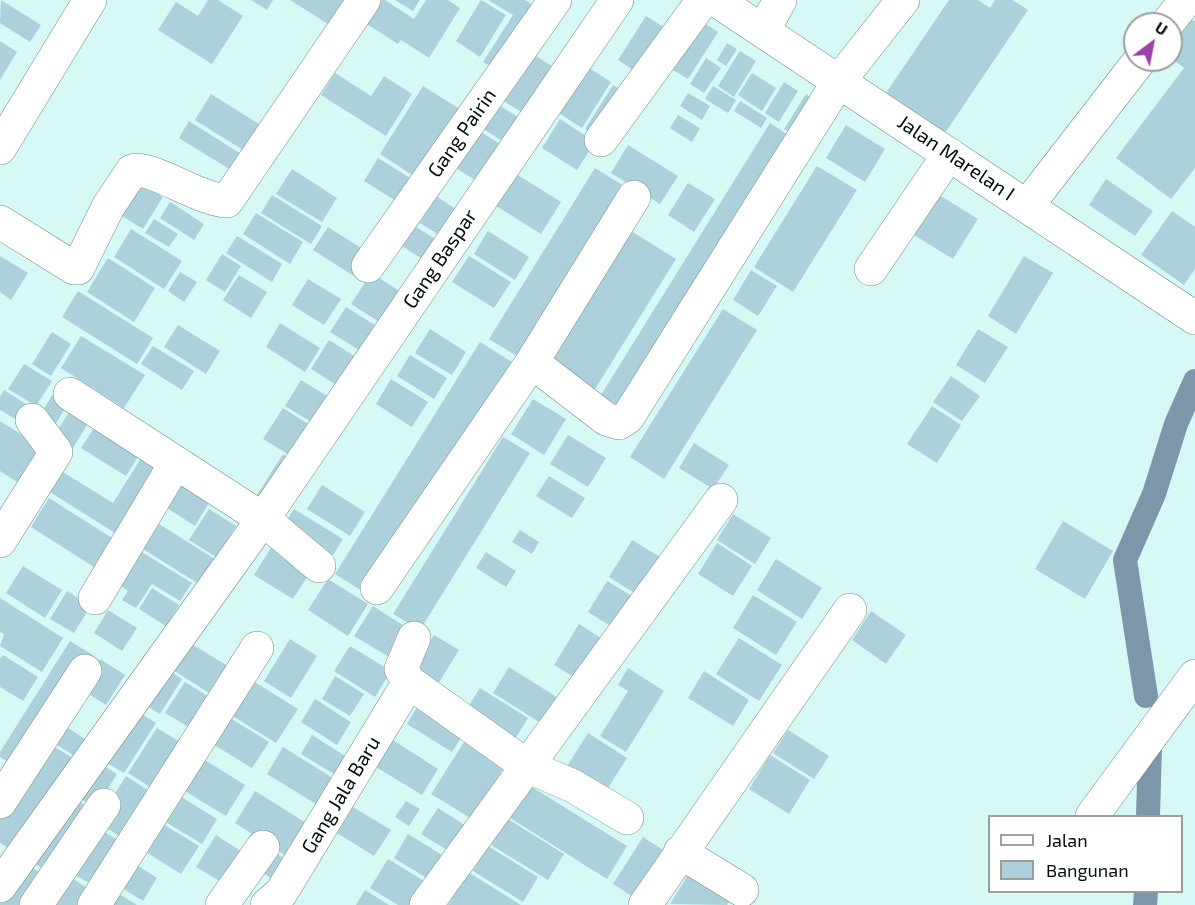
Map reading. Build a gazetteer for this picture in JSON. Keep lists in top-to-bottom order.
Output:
{
  "streets": {
    "street": [
      "Gang Pairin",
      "Jalan Marelan I",
      "Gang Baspar",
      "Gang Jala Baru"
    ]
  },
  "legend": ["Jalan", "Bangunan"],
  "north": "top right"
}
